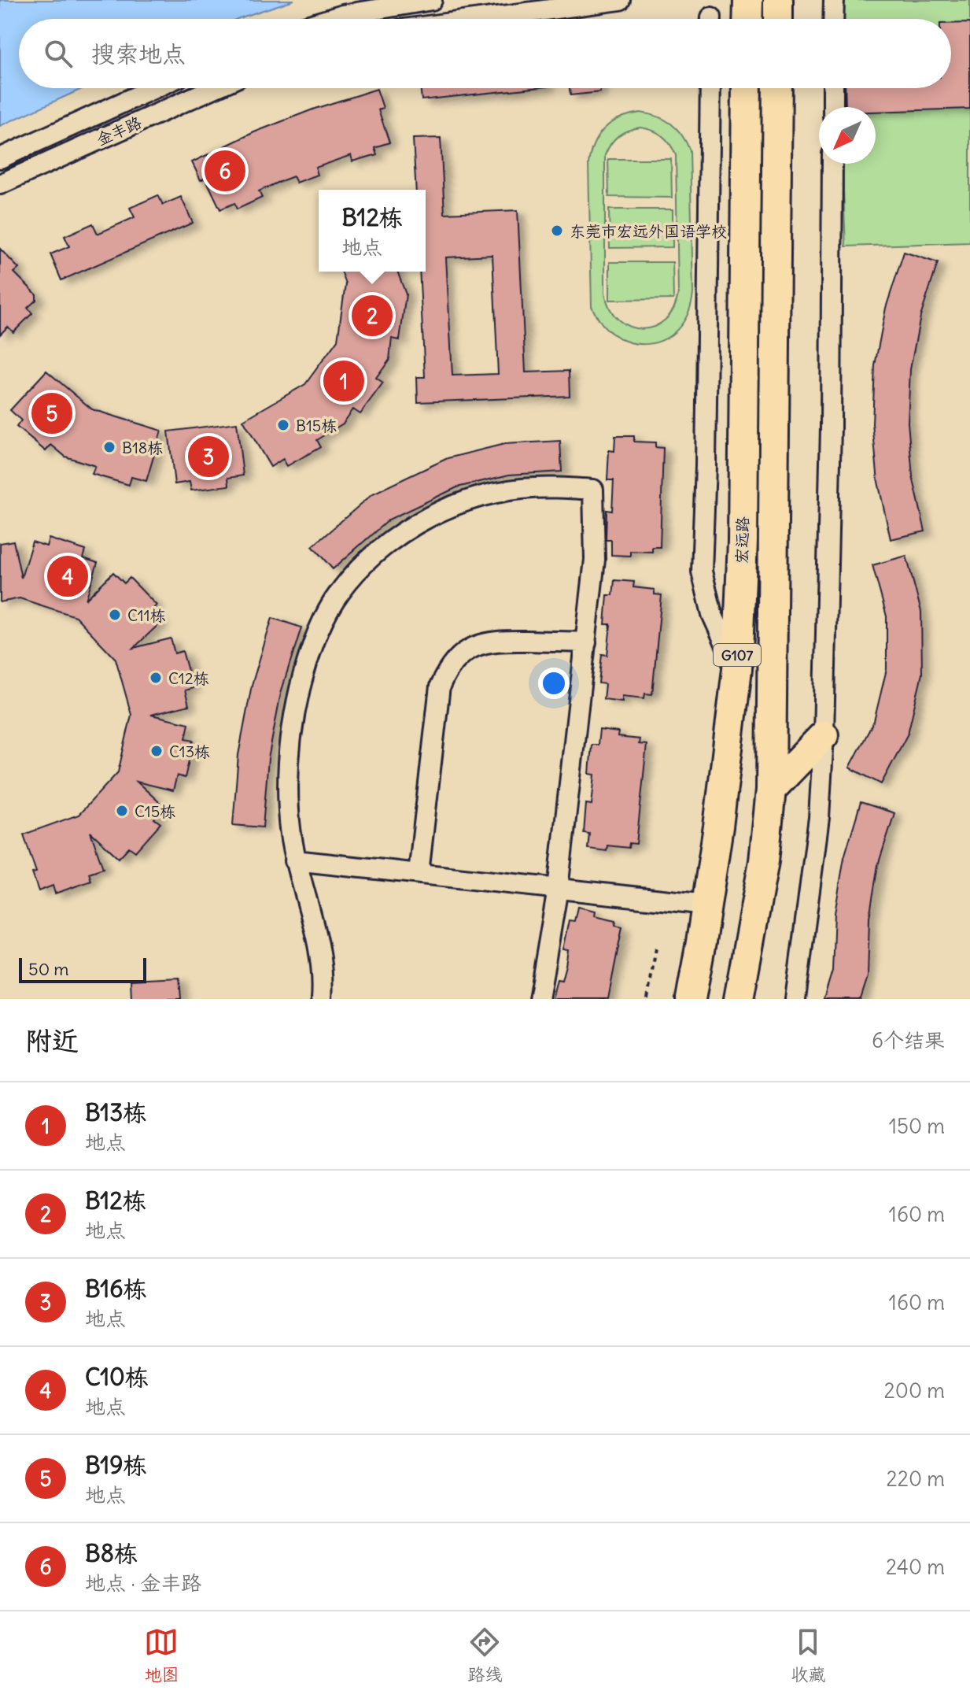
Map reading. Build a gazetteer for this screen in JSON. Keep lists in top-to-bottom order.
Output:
{
  "streets": {
    "highway": ["宏远路", "G107"],
    "street": ["金丰路"]
  },
  "places": [
    "东莞市宏远外国语学校",
    "B15栋",
    "B18栋",
    "C11栋",
    "C12栋",
    "C13栋",
    "C15栋"
  ],
  "scale_bar": "50 m",
  "north": "bottom left",
  "page": {
    "search": "搜索地点",
    "pins": [
      "6",
      "2",
      "1",
      "5",
      "3",
      "4"
    ],
    "popup": ["B12栋", "地点"],
    "scale": "50 m",
    "heading": ["附近", "6个结果"],
    "list": [
      {
        "mark": "1",
        "name": "B13栋",
        "note": "地点",
        "value": "150 m"
      },
      {
        "mark": "2",
        "name": "B12栋",
        "note": "地点",
        "value": "160 m"
      },
      {
        "mark": "3",
        "name": "B16栋",
        "note": "地点",
        "value": "160 m"
      },
      {
        "mark": "4",
        "name": "C10栋",
        "note": "地点",
        "value": "200 m"
      },
      {
        "mark": "5",
        "name": "B19栋",
        "note": "地点",
        "value": "220 m"
      },
      {
        "mark": "6",
        "name": "B8栋",
        "note": "地点 · 金丰路",
        "value": "240 m"
      }
    ],
    "nav": ["地图", "路线", "收藏"]
  }
}
